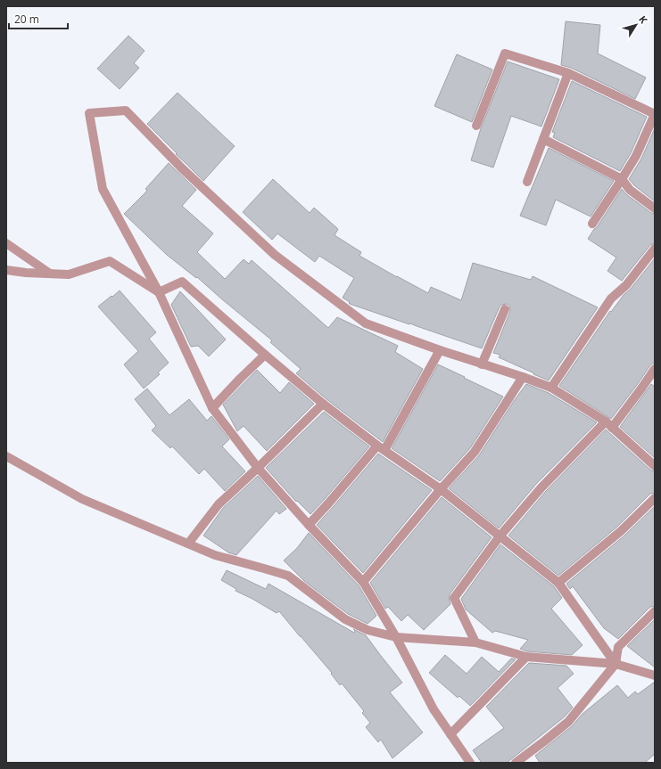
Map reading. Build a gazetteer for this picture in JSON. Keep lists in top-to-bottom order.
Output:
{
  "scale_bar": "20 m",
  "north": "top right"
}
